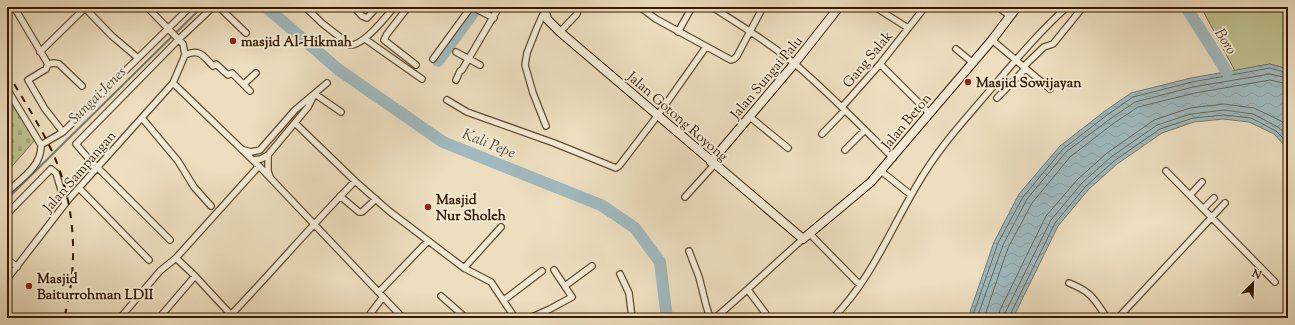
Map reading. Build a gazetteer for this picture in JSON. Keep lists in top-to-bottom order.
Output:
{
  "streets": {
    "main road": ["Jalan Sungai Palu", "Jalan Gotong Royong", "Jalan Beton"],
    "street": ["Gang Salak", "Jalan Sampangan"]
  },
  "crossings": [
    ["Jalan Sungai Palu", "Jalan Gotong Royong"],
    ["Jalan Gotong Royong", "Jalan Beton"]
  ],
  "water": ["Boro", "Sungai Jenes", "Kali Pepe"],
  "places": [
    "masjid Al-Hikmah",
    "Masjid Sowijayan",
    "Masjid Nur Sholeh",
    "Masjid Baiturrohman LDII"
  ],
  "north": "top right"
}
